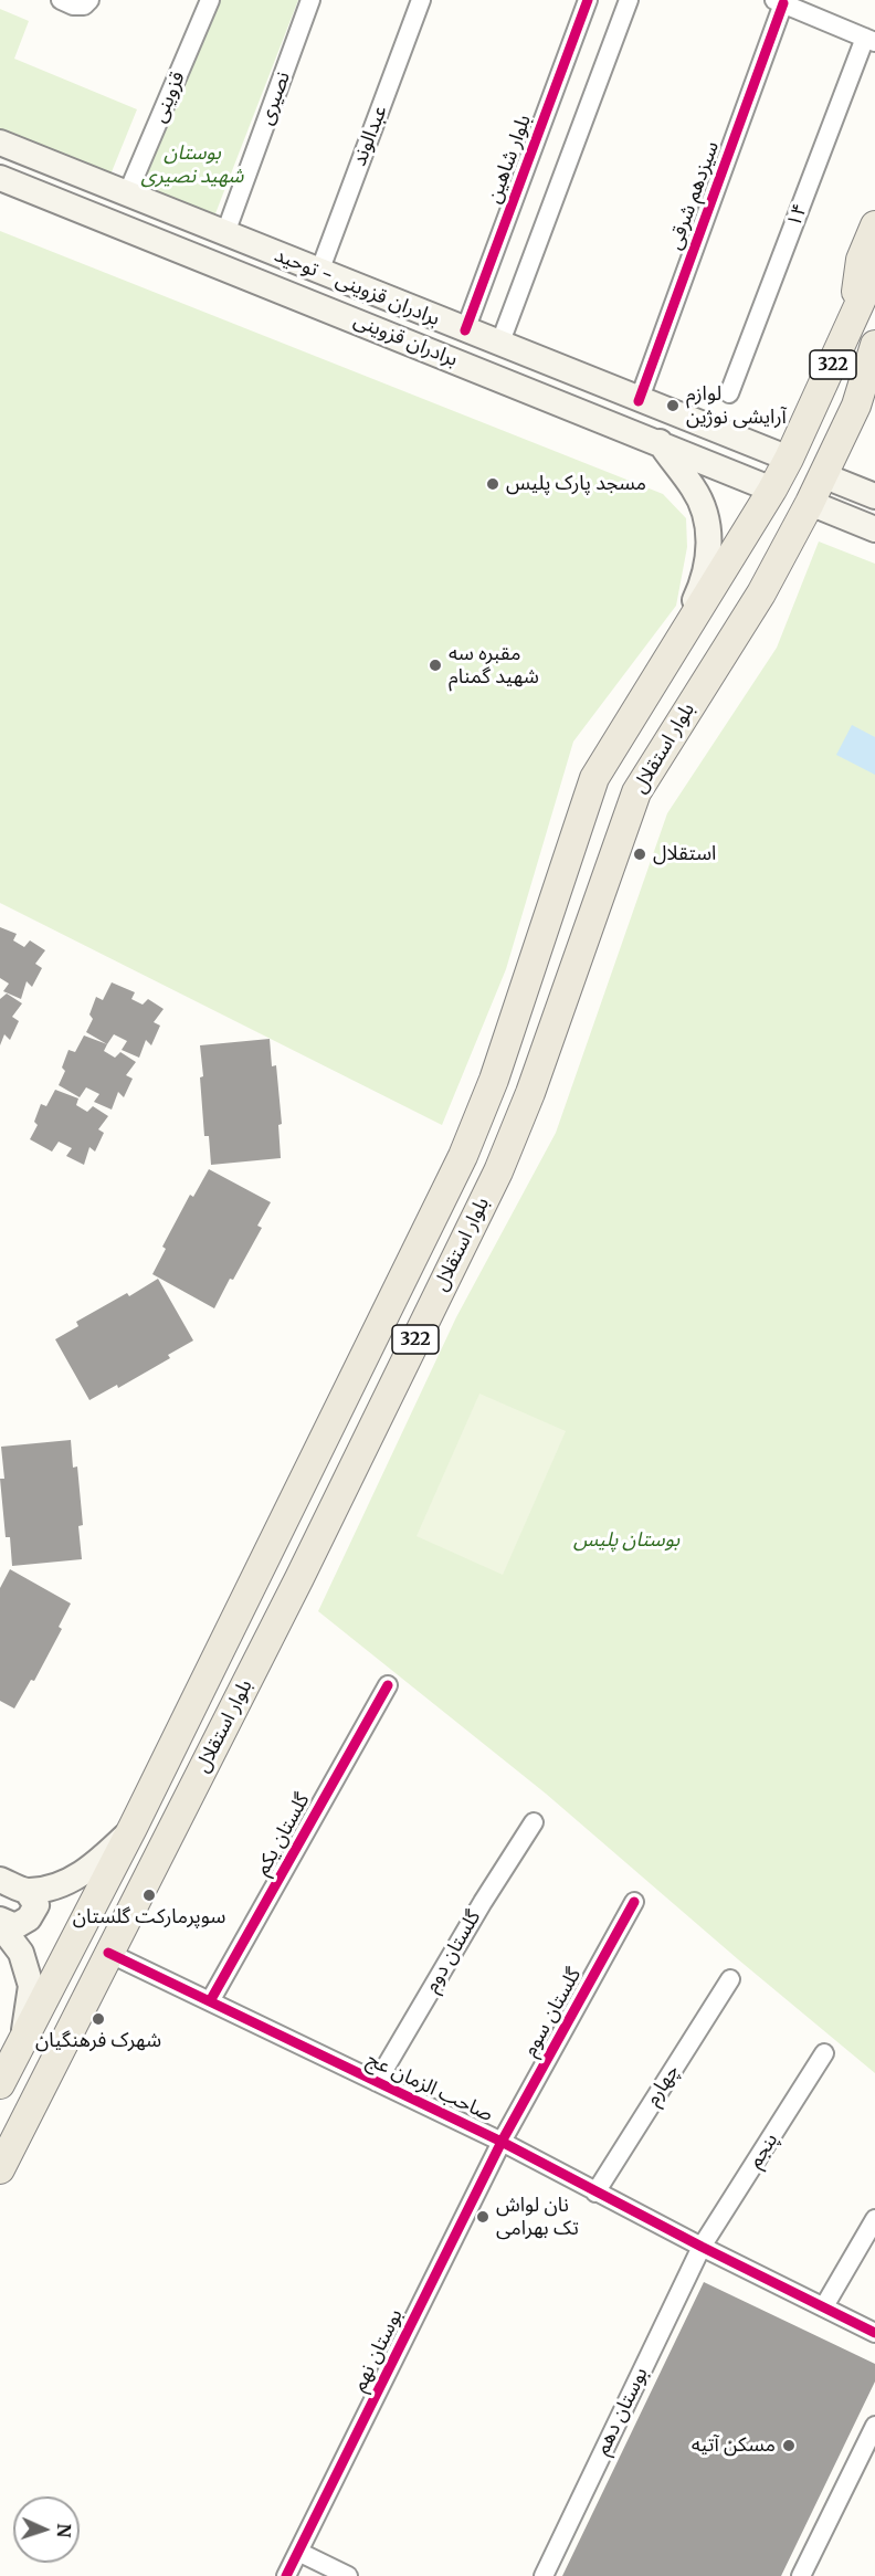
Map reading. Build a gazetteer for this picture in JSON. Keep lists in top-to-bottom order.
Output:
{
  "streets": {
    "main road": [
      "برادران قزوینی - توحید",
      "برادران قزوینی",
      "322",
      "بلوار استقلال"
    ],
    "street": [
      "قزوینی",
      "نصیری",
      "عبدالوند",
      "بلوار شاهین",
      "سیزدهم شرقی",
      "۱۴",
      "گلستان یکم",
      "گلستان دوم",
      "گلستان سوم",
      "چهارم",
      "صاحب الزمان عج",
      "پنجم",
      "بوستان نهم",
      "بوستان دهم"
    ]
  },
  "crossings": [
    ["قزوینی", "برادران قزوینی - توحید"],
    ["نصیری", "برادران قزوینی - توحید"],
    ["عبدالوند", "برادران قزوینی - توحید"],
    ["بلوار شاهین", "برادران قزوینی - توحید"],
    ["سیزدهم شرقی", "برادران قزوینی - توحید"],
    ["برادران قزوینی - توحید", "بلوار استقلال"],
    ["برادران قزوینی", "بلوار استقلال"],
    ["بلوار استقلال", "صاحب الزمان عج"],
    ["گلستان یکم", "صاحب الزمان عج"],
    ["گلستان دوم", "صاحب الزمان عج"],
    ["گلستان سوم", "صاحب الزمان عج"],
    ["گلستان سوم", "بوستان نهم"],
    ["چهارم", "صاحب الزمان عج"],
    ["صاحب الزمان عج", "پنجم"],
    ["صاحب الزمان عج", "بوستان نهم"],
    ["صاحب الزمان عج", "بوستان دهم"],
    ["پنجم", "بوستان دهم"]
  ],
  "parks": ["بوستان شهید نصیری", "بوستان پلیس"],
  "places": [
    "لوازم آرایشی نوژین",
    "مسجد پارک پلیس",
    "مقبره سه شهید گمنام",
    "استقلال",
    "سوپرمارکت گلستان",
    "شهرک فرهنگیان",
    "نان‌ لواش‌ تک‌ بهرامی",
    "مسکن آتیه"
  ],
  "north": "right"
}
